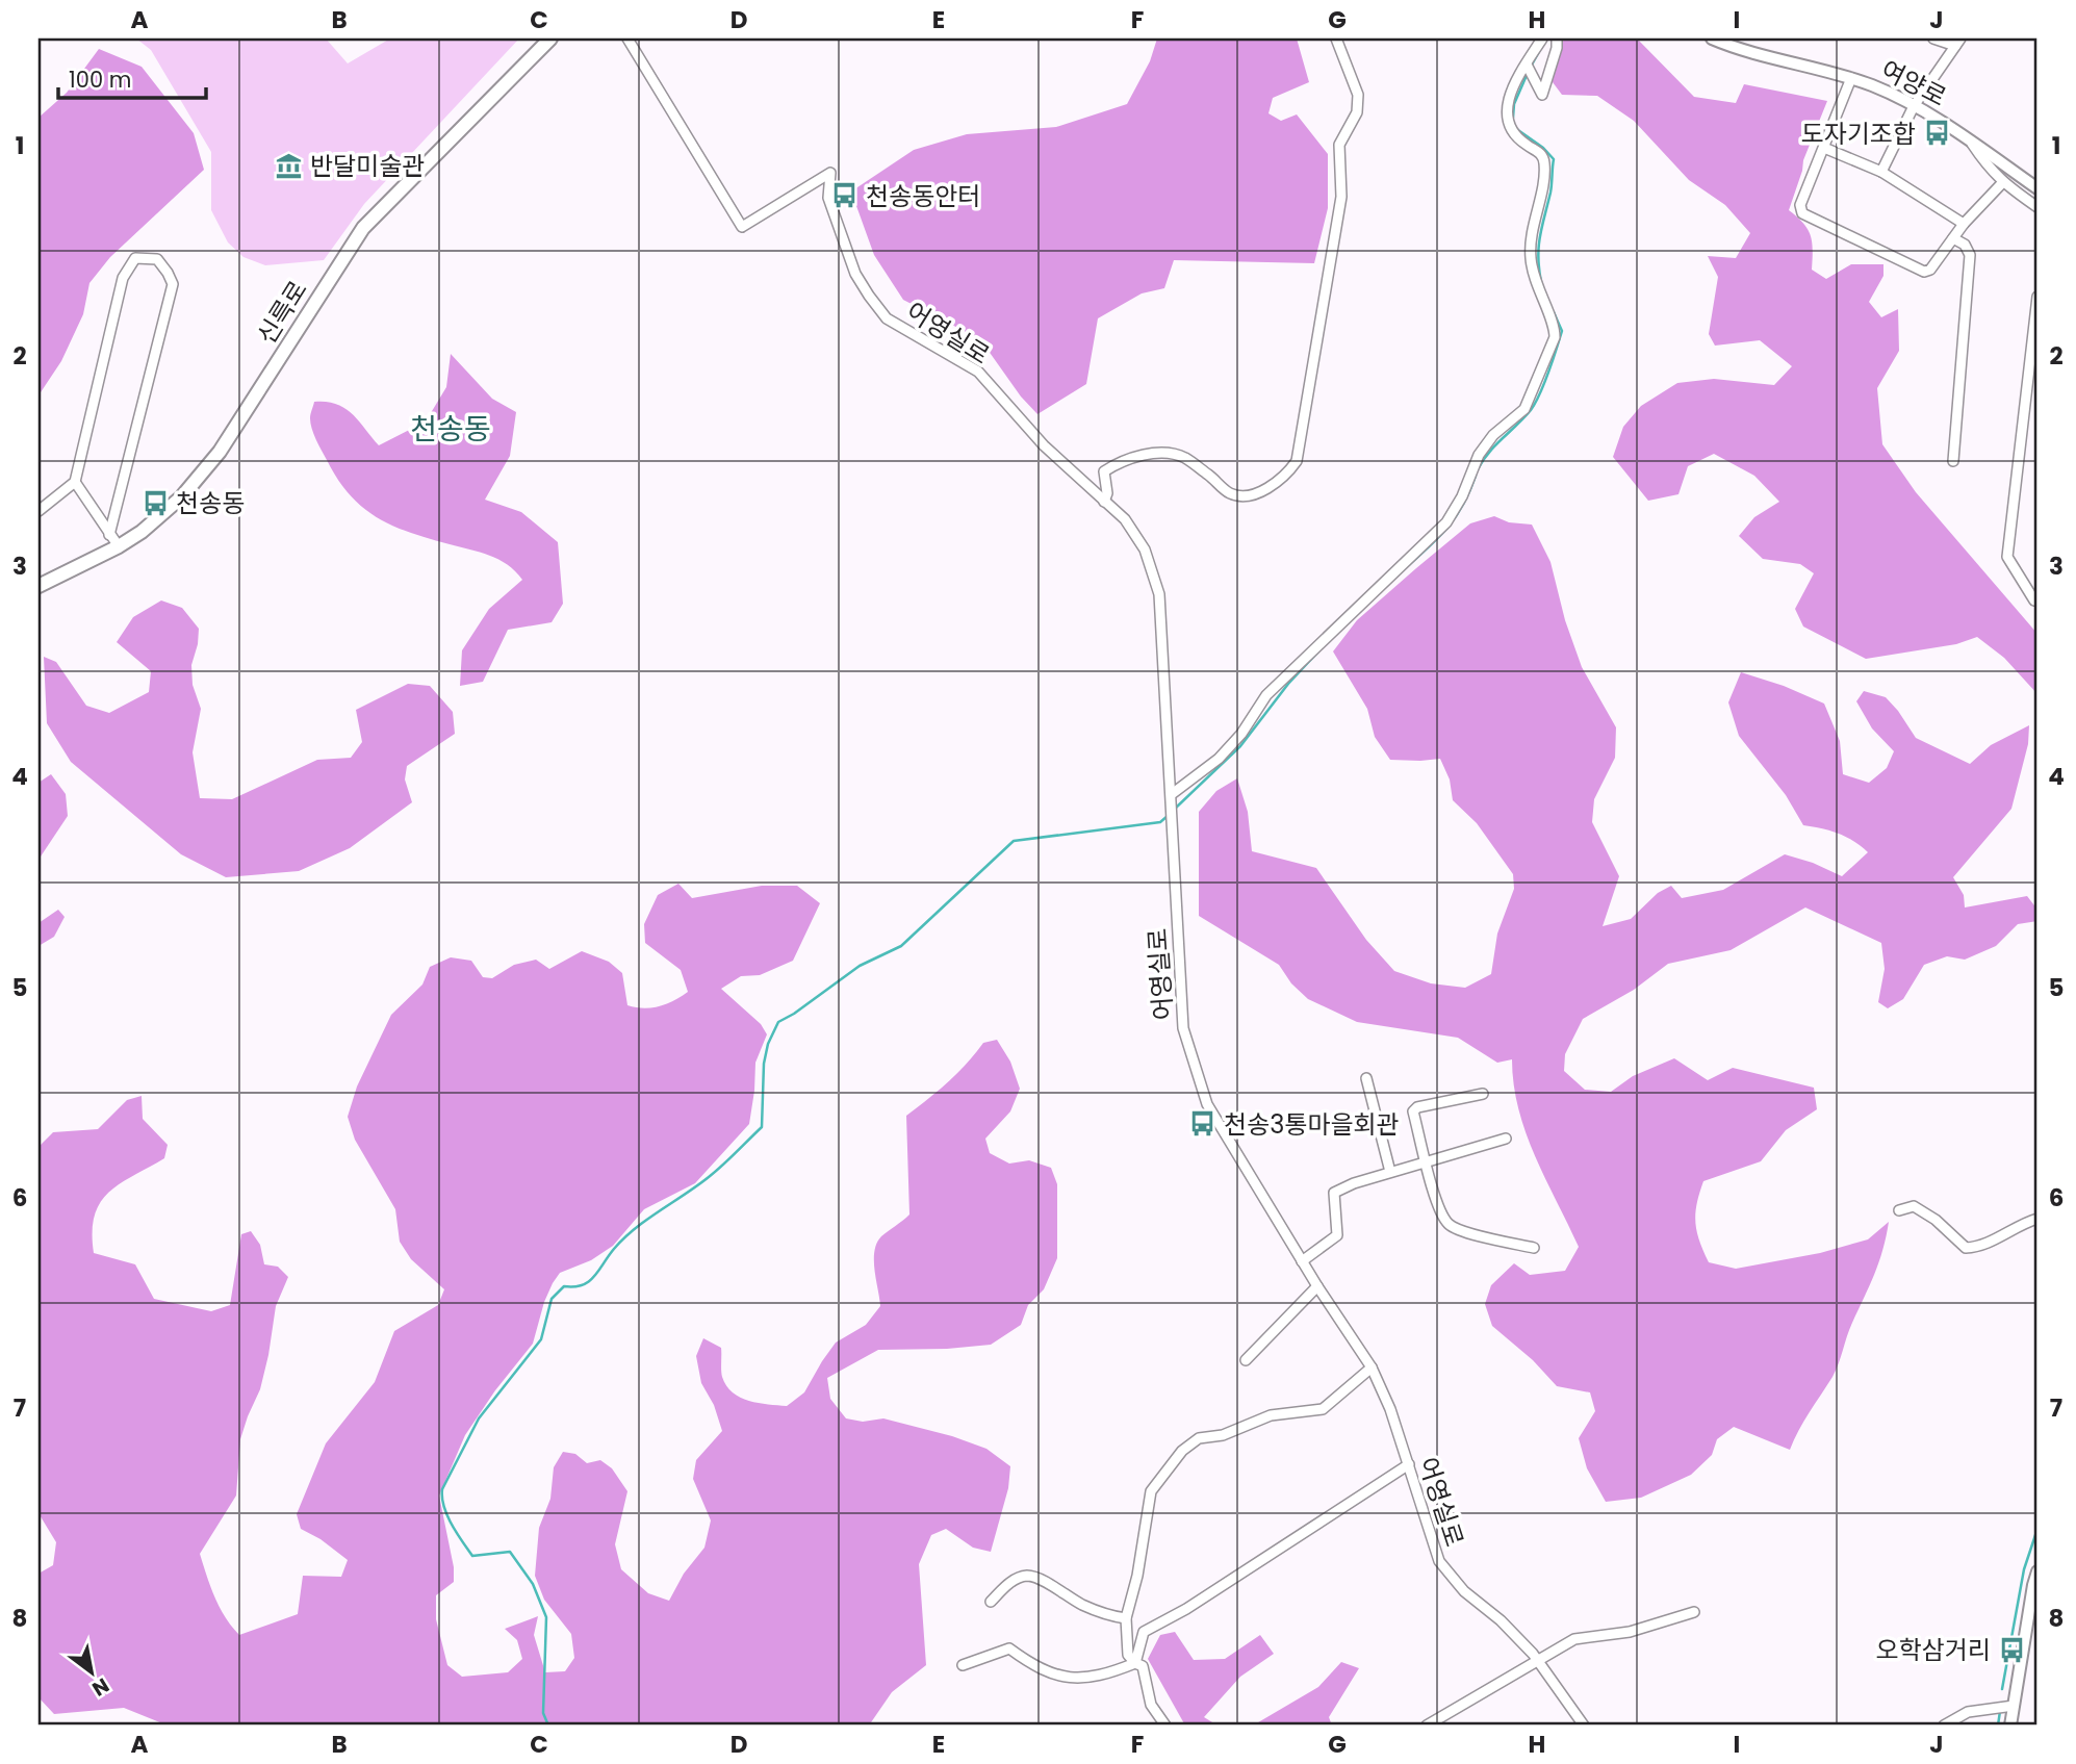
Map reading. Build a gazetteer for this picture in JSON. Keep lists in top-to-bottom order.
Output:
{
  "streets": {
    "main road": ["신륵로"],
    "street": ["여양로", "어영실로"]
  },
  "districts": ["천송동"],
  "places": {
    "bus stop": [
      "도자기조합",
      "천송동안터",
      "천송동",
      "천송3통마을회관",
      "오학삼거리"
    ],
    "museum": ["반달미술관"]
  },
  "scale_bar": "100 m",
  "north": "bottom right",
  "grid": {
    "columns": [
      "A",
      "B",
      "C",
      "D",
      "E",
      "F",
      "G",
      "H",
      "I",
      "J"
    ],
    "rows": [
      "1",
      "2",
      "3",
      "4",
      "5",
      "6",
      "7",
      "8"
    ]
  }
}
